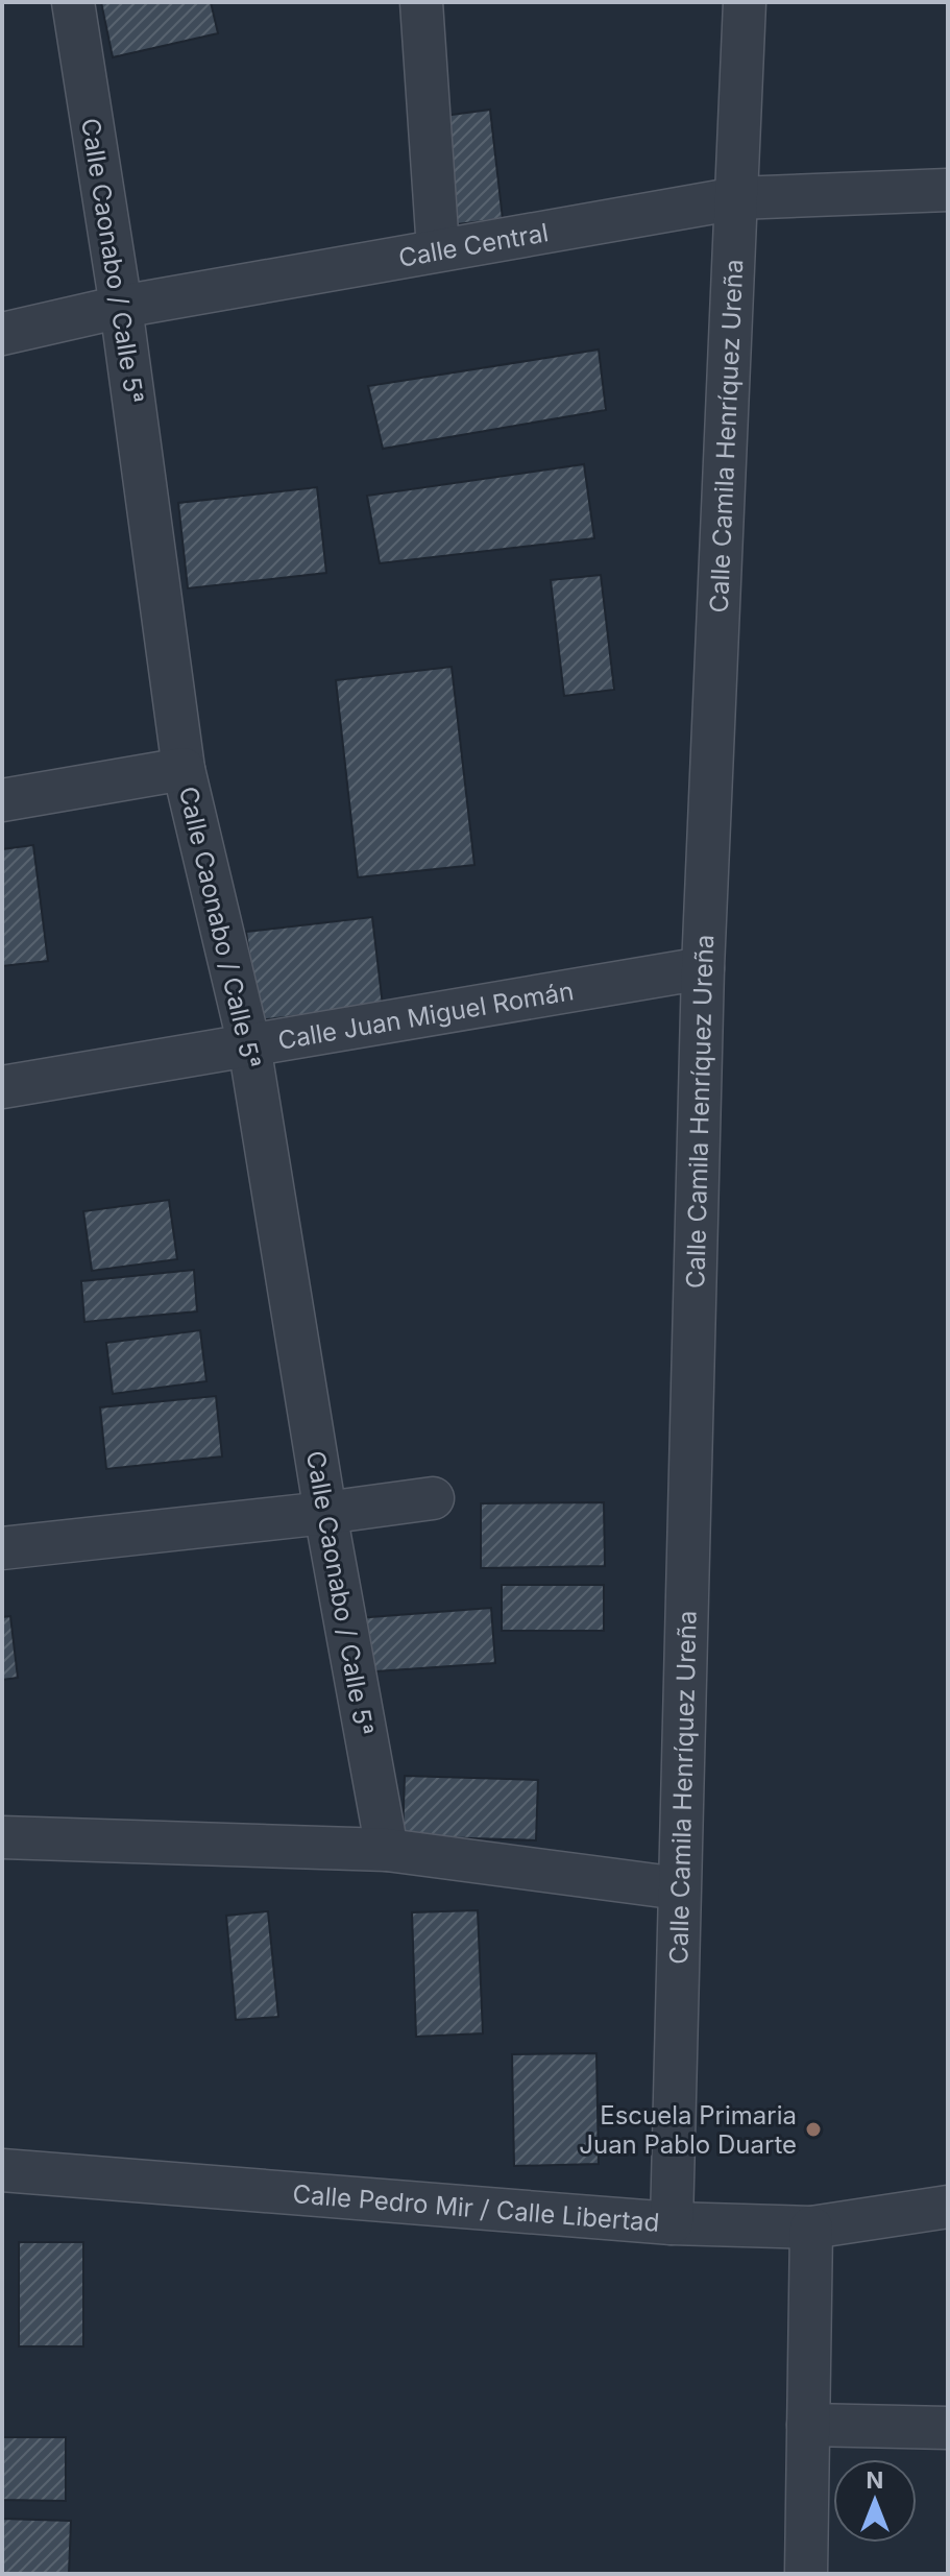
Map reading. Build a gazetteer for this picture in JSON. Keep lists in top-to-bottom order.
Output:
{
  "streets": {
    "street": [
      "Calle Central",
      "Calle Caonabo / Calle 5ª",
      "Calle Camila Henríquez Ureña",
      "Calle Juan Miguel Román",
      "Calle Pedro Mir / Calle Libertad"
    ]
  },
  "crossings": [
    ["Calle Central", "Calle Caonabo / Calle 5ª"],
    ["Calle Central", "Calle Camila Henríquez Ureña"],
    ["Calle Caonabo / Calle 5ª", "Calle Juan Miguel Román"],
    ["Calle Camila Henríquez Ureña", "Calle Juan Miguel Román"],
    ["Calle Camila Henríquez Ureña", "Calle Pedro Mir / Calle Libertad"]
  ],
  "places": ["Escuela Primaria Juan Pablo Duarte"],
  "north": "top"
}
